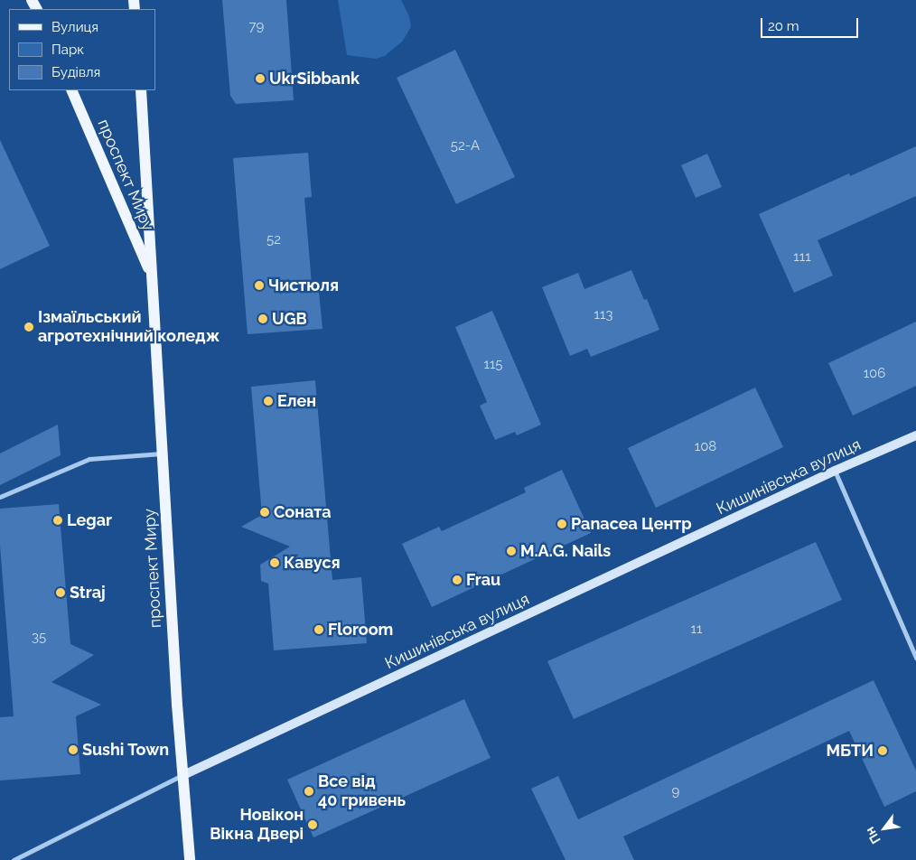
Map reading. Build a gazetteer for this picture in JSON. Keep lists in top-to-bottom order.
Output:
{
  "streets": {
    "main road": ["проспект Миру"],
    "street": ["Кишинівська вулиця"]
  },
  "crossings": [
    ["проспект Миру", "Кишинівська вулиця"]
  ],
  "places": [
    "UkrSibbank",
    "Чистюля",
    "UGB",
    "Ізмаїльський агротехнічний коледж",
    "Елен",
    "Соната",
    "Legar",
    "Panacea Центр",
    "M.A.G. Nails",
    "Кавуся",
    "Frau",
    "Straj",
    "Floroom",
    "Sushi Town",
    "МБТИ",
    "Все від 40 гривень",
    "Новікон Вікна Двері"
  ],
  "house_numbers": [
    "79",
    "52-А",
    "52",
    "111",
    "113",
    "115",
    "106",
    "108",
    "11",
    "35",
    "9"
  ],
  "legend": ["Вулиця", "Парк", "Будівля"],
  "scale_bar": "20 m",
  "north": "bottom left"
}
